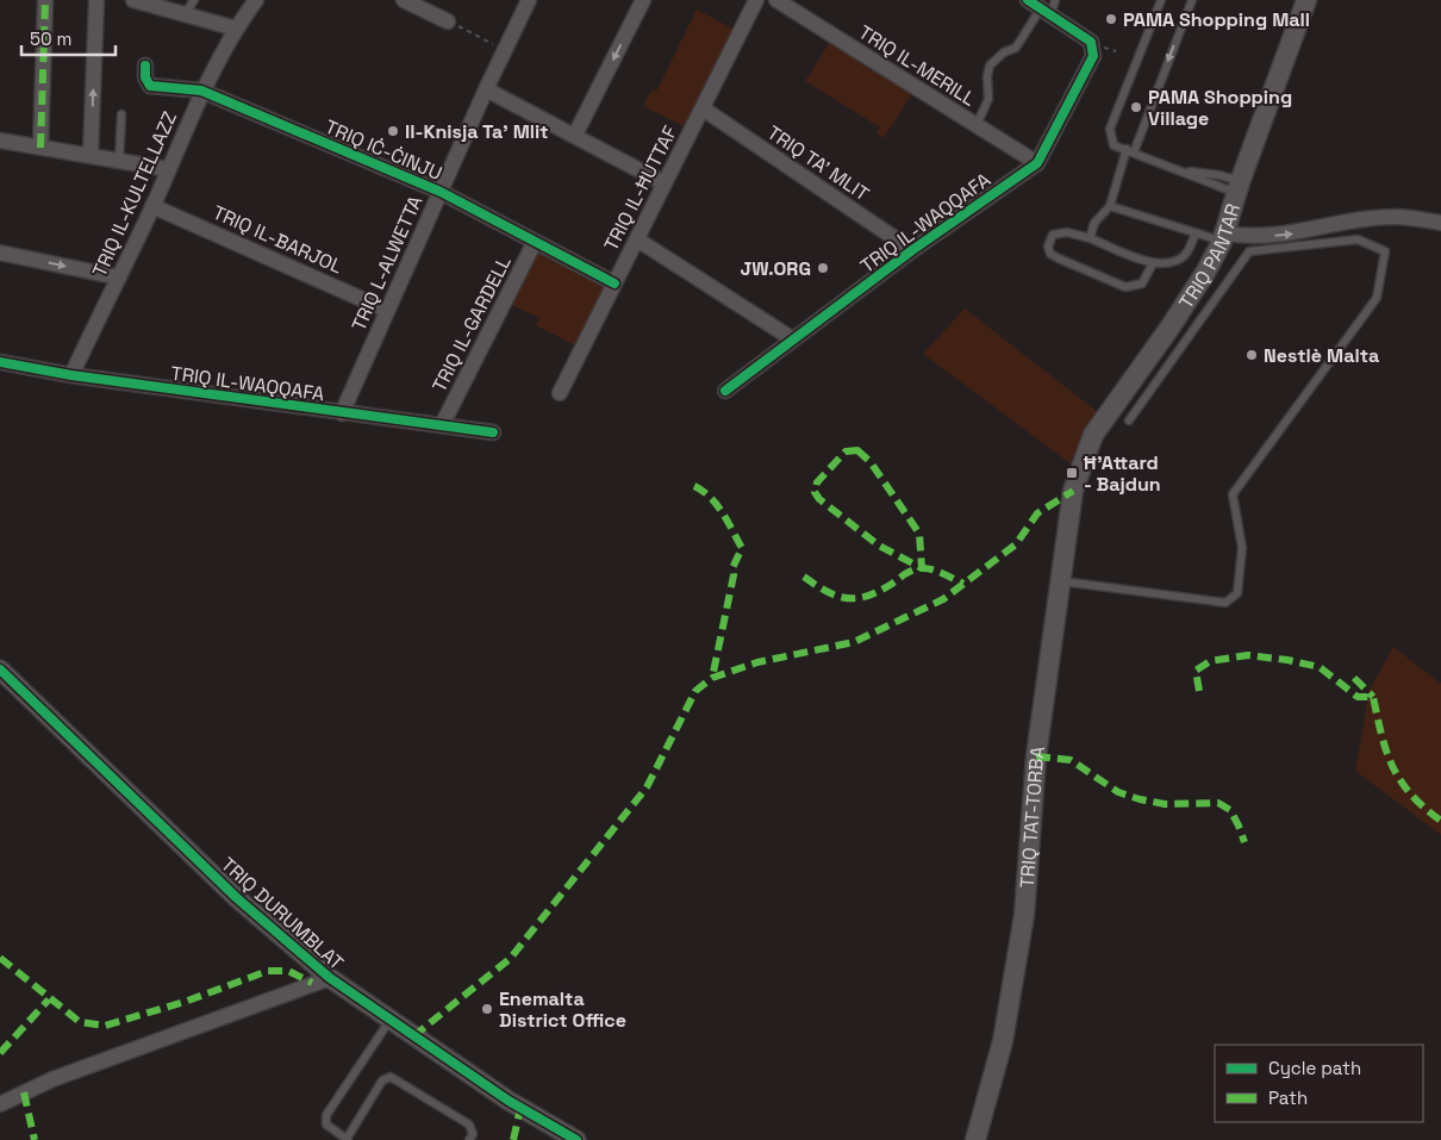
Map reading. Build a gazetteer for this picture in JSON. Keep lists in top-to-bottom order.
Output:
{
  "streets": {
    "main road": ["TRIQ PANTAR", "TRIQ TAT-TORBA"],
    "street": [
      "TRIQ IL-MERILL",
      "TRIQ IĊ-ĊINJU",
      "TRIQ TA' MLIT",
      "TRIQ IL-ĦUTTAF",
      "TRIQ IL-KULTELLAZZ",
      "TRIQ IL-WAQQAFA",
      "TRIQ IL-BARJOL",
      "TRIQ L-ALWETTA",
      "TRIQ IL-GARDELL",
      "TRIQ DURUMBLAT"
    ]
  },
  "crossings": [
    ["TRIQ IL-MERILL", "TRIQ IL-WAQQAFA"],
    ["TRIQ IĊ-ĊINJU", "TRIQ IL-ĦUTTAF"],
    ["TRIQ IĊ-ĊINJU", "TRIQ IL-KULTELLAZZ"],
    ["TRIQ IĊ-ĊINJU", "TRIQ L-ALWETTA"],
    ["TRIQ IĊ-ĊINJU", "TRIQ IL-GARDELL"],
    ["TRIQ TA' MLIT", "TRIQ IL-ĦUTTAF"],
    ["TRIQ TA' MLIT", "TRIQ IL-WAQQAFA"],
    ["TRIQ IL-KULTELLAZZ", "TRIQ IL-WAQQAFA"],
    ["TRIQ IL-KULTELLAZZ", "TRIQ IL-BARJOL"],
    ["TRIQ IL-WAQQAFA", "TRIQ L-ALWETTA"],
    ["TRIQ IL-WAQQAFA", "TRIQ IL-GARDELL"],
    ["TRIQ IL-BARJOL", "TRIQ L-ALWETTA"],
    ["TRIQ PANTAR", "TRIQ TAT-TORBA"]
  ],
  "places": {
    "other": [
      "PAMA Shopping Mall",
      "PAMA Shopping Village",
      "Il-Knisja Ta' Mlit",
      "JW.ORG",
      "Nestlè Malta",
      "Enemalta District Office"
    ],
    "transit": ["Ħ'Attard - Bajdun"]
  },
  "legend": ["Cycle path", "Path"],
  "scale_bar": "50 m"
}
